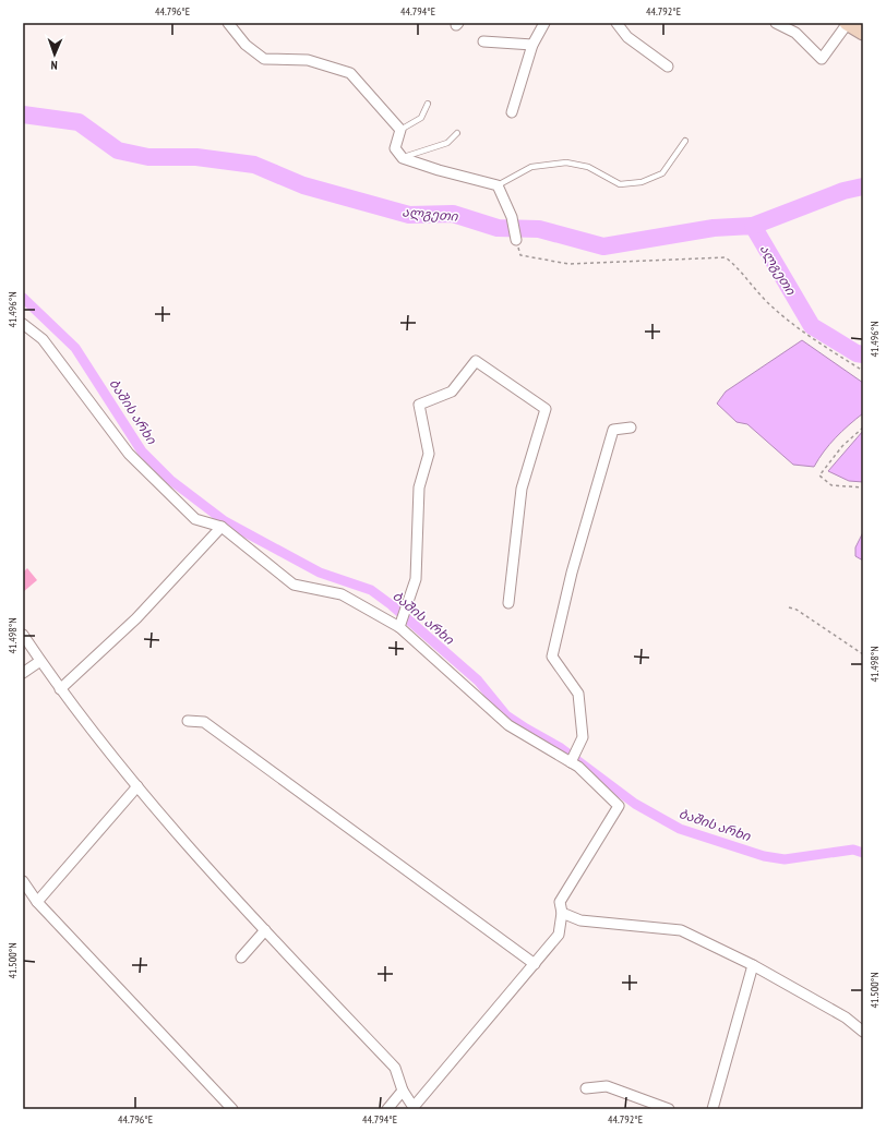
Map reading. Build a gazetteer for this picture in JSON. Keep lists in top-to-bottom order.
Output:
{
  "water": ["ალგეთი", "ბაშის არხი"],
  "north": "bottom",
  "coordinates": [
    "44.796°E",
    "44.794°E",
    "44.792°E",
    "41.496°N",
    "41.498°N",
    "41.500°N"
  ]
}
